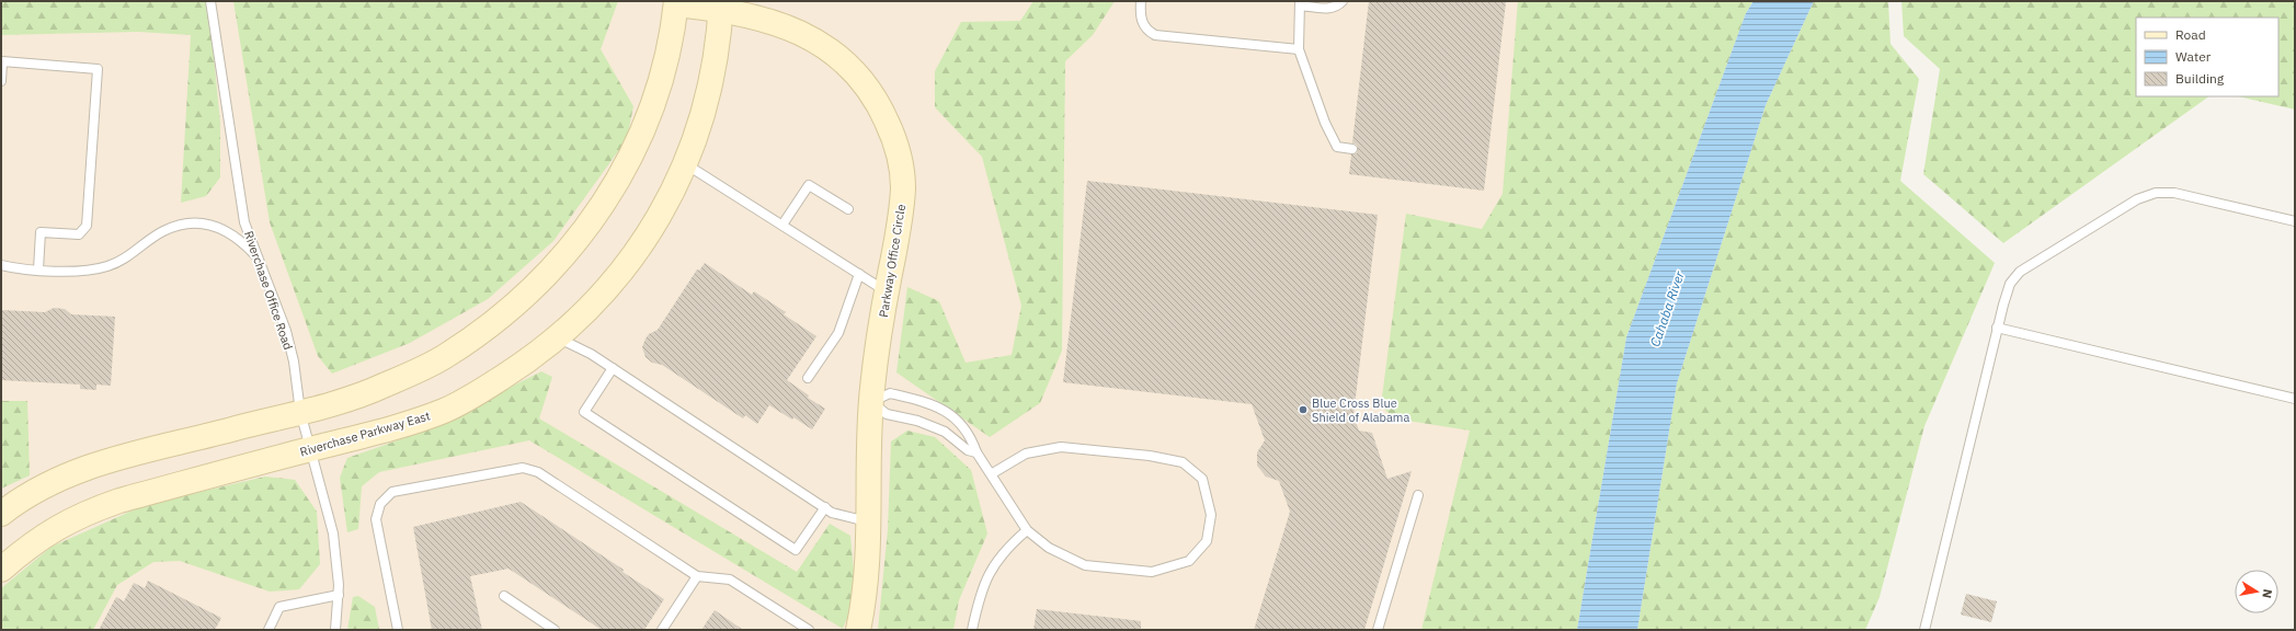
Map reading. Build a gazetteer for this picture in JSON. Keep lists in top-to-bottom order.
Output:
{
  "streets": {
    "street": ["Parkway Office Circle", "Riverchase Parkway East"],
    "lane": ["Riverchase Office Road"]
  },
  "crossings": [
    ["Parkway Office Circle", "Riverchase Parkway East"],
    ["Riverchase Office Road", "Riverchase Parkway East"]
  ],
  "water": ["Cahaba River"],
  "places": ["Blue Cross Blue Shield of Alabama"],
  "legend": ["Road", "Water", "Building"],
  "north": "right"
}
